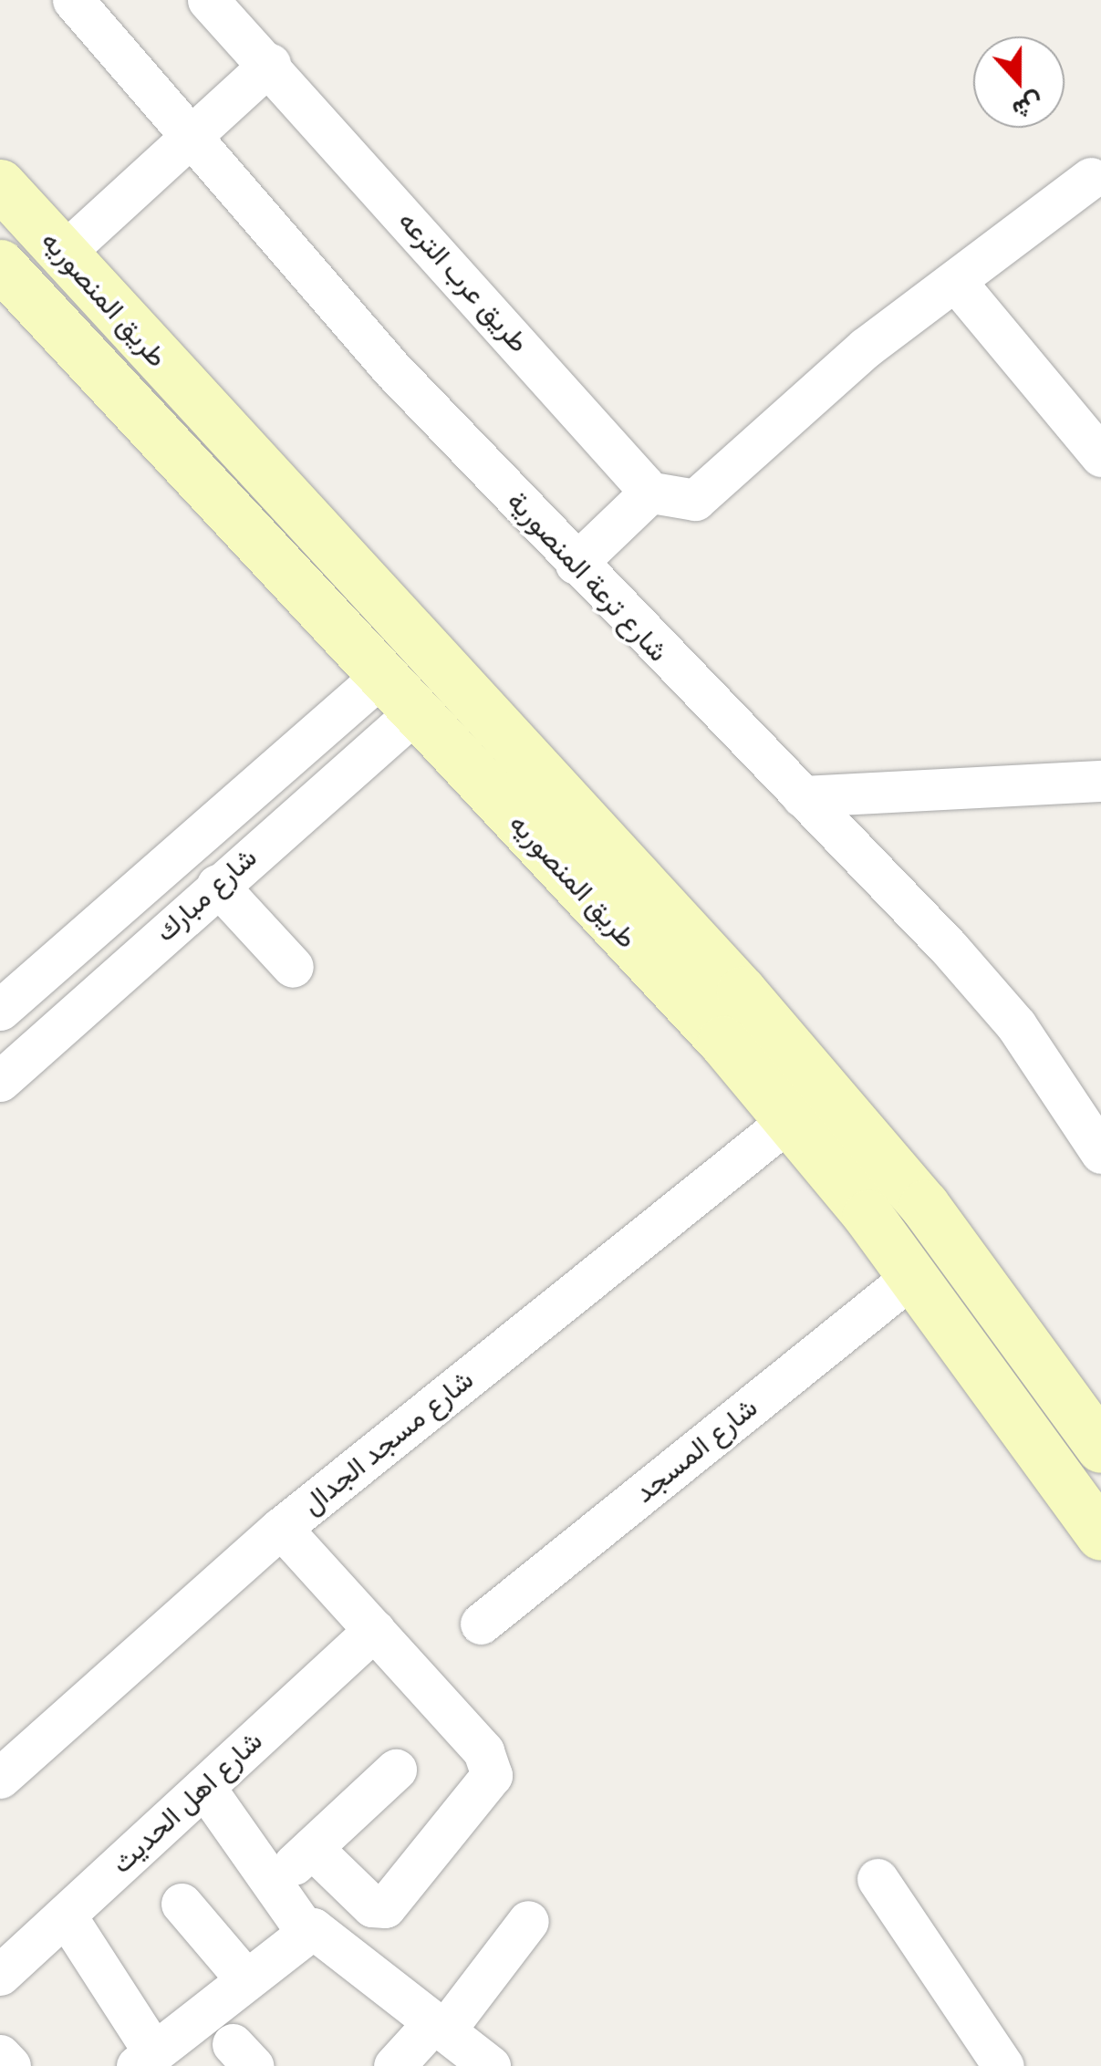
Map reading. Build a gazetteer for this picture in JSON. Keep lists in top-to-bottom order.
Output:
{
  "streets": {
    "main road": ["طريق المنصوريه"],
    "street": [
      "طريق عرب الترعه",
      "شارع ترعة المنصورية",
      "شارع مبارك",
      "شارع مسجد الجدال",
      "شارع المسجد",
      "شارع اهل الحديث"
    ]
  },
  "crossings": [
    ["طريق المنصوريه", "شارع مبارك"],
    ["طريق المنصوريه", "شارع مسجد الجدال"],
    ["طريق المنصوريه", "شارع المسجد"]
  ],
  "north": "bottom"
}
